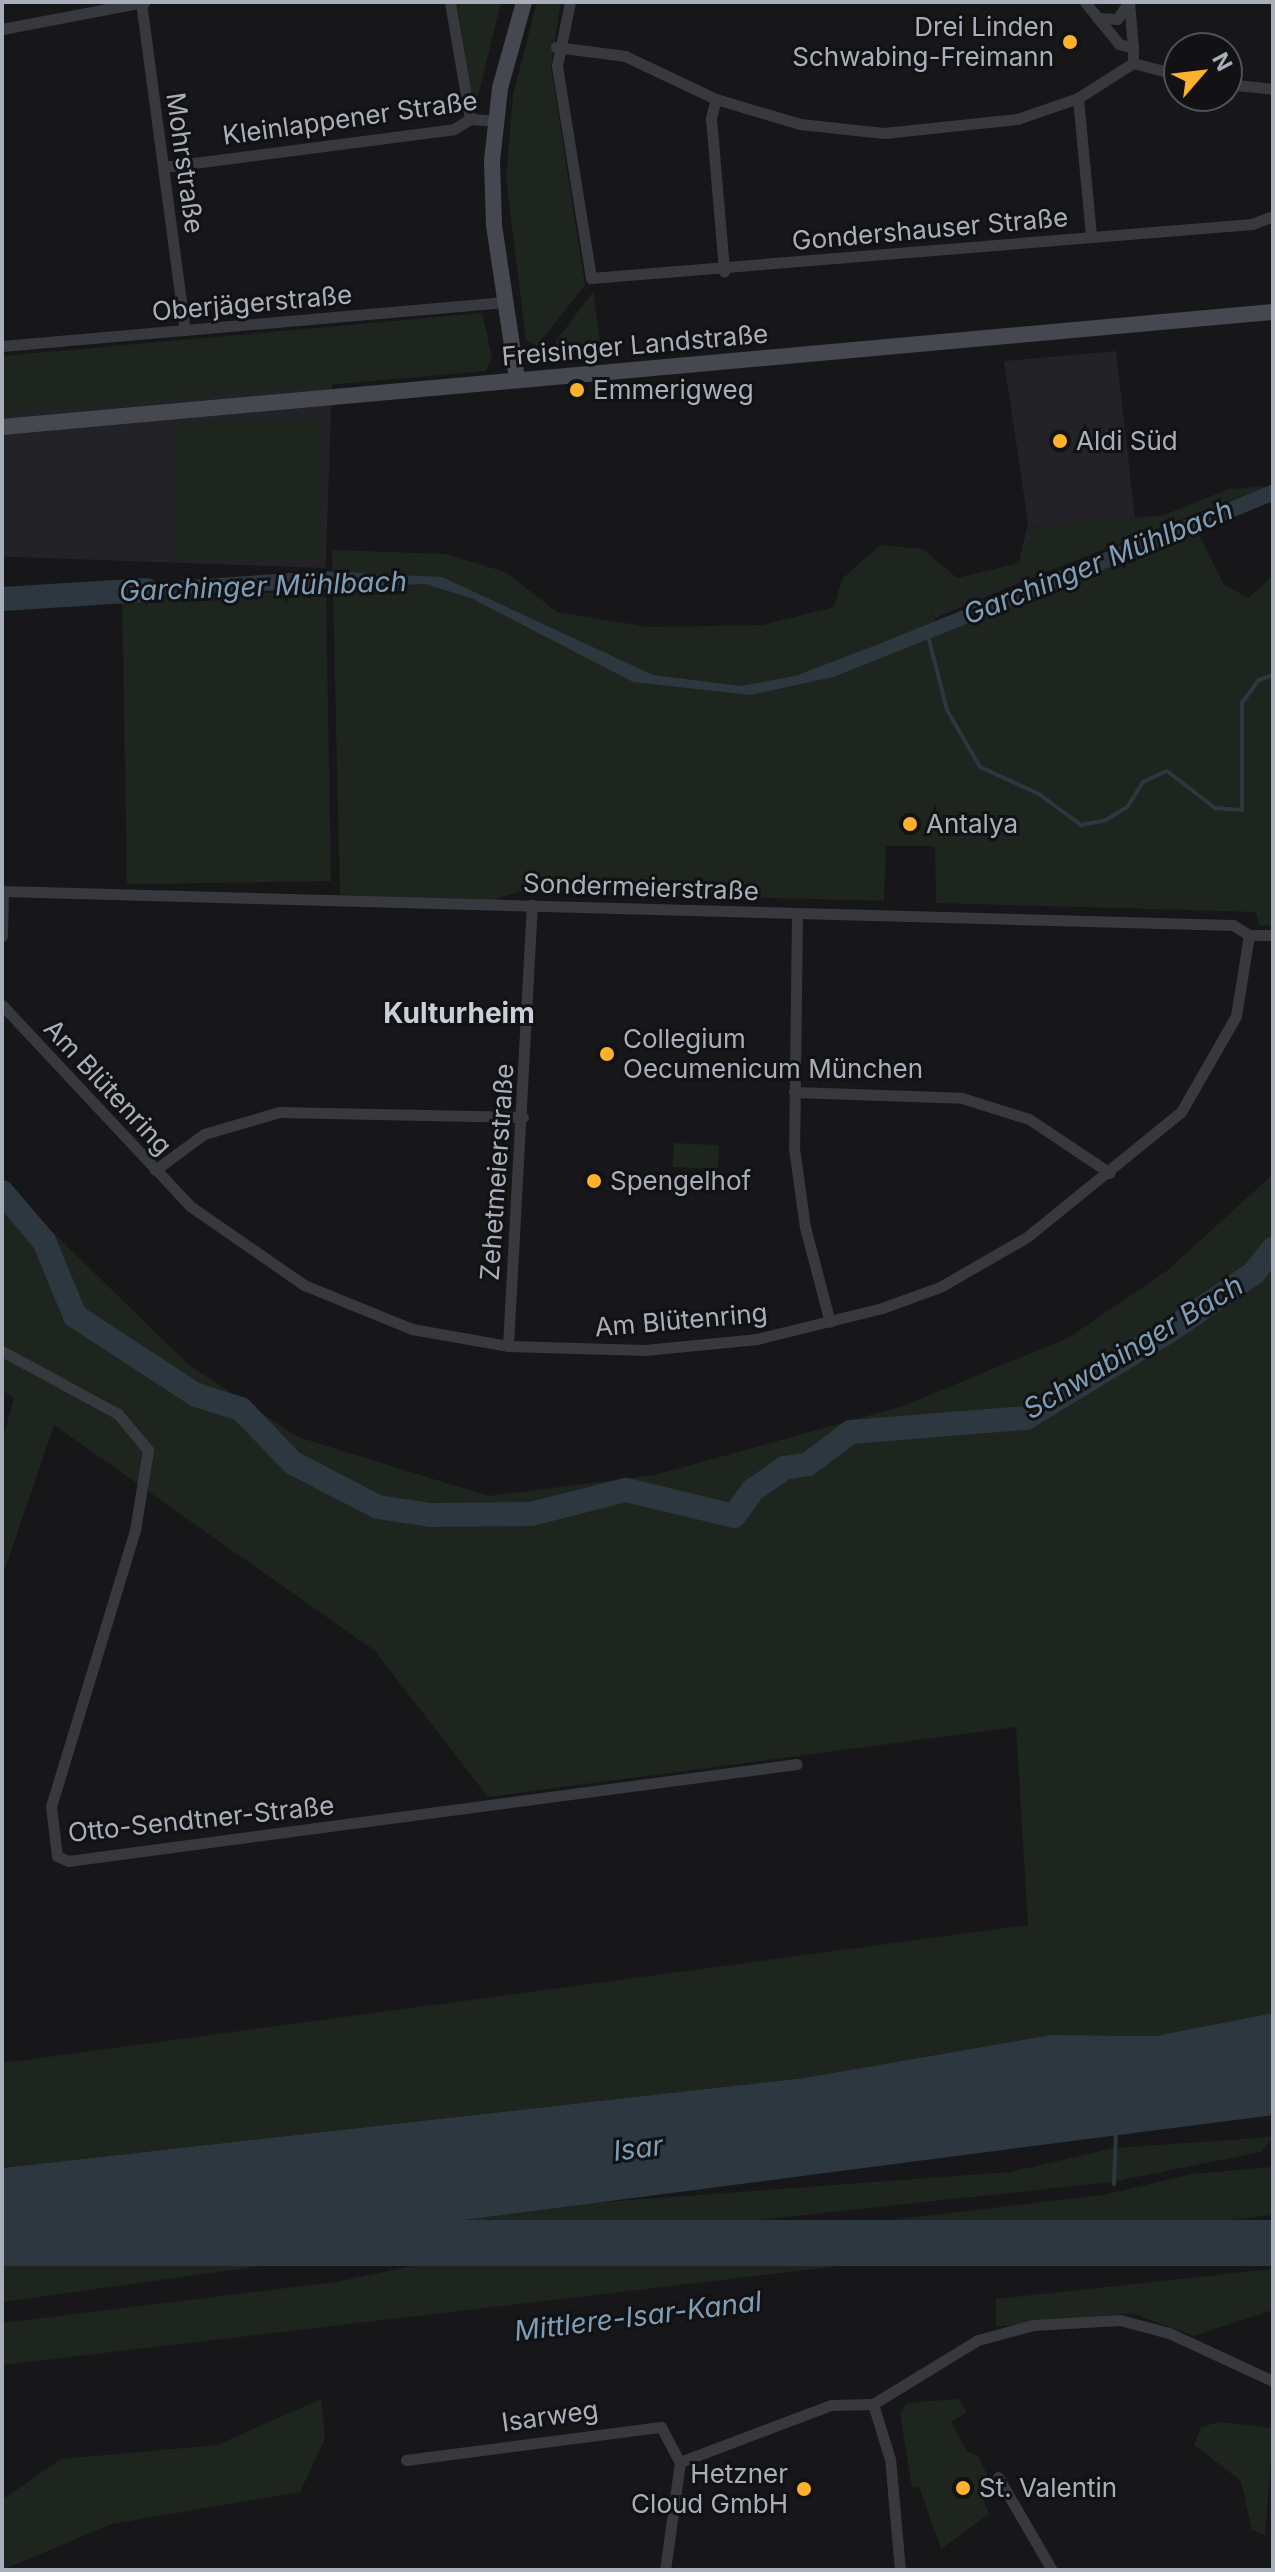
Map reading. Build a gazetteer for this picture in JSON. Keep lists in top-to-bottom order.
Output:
{
  "streets": {
    "main road": ["Freisinger Landstraße"],
    "street": [
      "Kleinlappener Straße",
      "Mohrstraße",
      "Gondershauser Straße",
      "Oberjägerstraße",
      "Sondermeierstraße",
      "Am Blütenring",
      "Zehetmeierstraße",
      "Otto-Sendtner-Straße",
      "Isarweg"
    ]
  },
  "crossings": [
    ["Kleinlappener Straße", "Mohrstraße"],
    ["Mohrstraße", "Oberjägerstraße"],
    ["Sondermeierstraße", "Am Blütenring"],
    ["Sondermeierstraße", "Zehetmeierstraße"],
    ["Am Blütenring", "Zehetmeierstraße"]
  ],
  "districts": ["Kulturheim"],
  "water": [
    "Garchinger Mühlbach",
    "Schwabinger Bach",
    "Isar",
    "Mittlere-Isar-Kanal"
  ],
  "places": [
    "Drei Linden Schwabing-Freimann",
    "Emmerigweg",
    "Aldi Süd",
    "Antalya",
    "Collegium Oecumenicum München",
    "Spengelhof",
    "St. Valentin",
    "Hetzner Cloud GmbH"
  ],
  "north": "top right"
}
